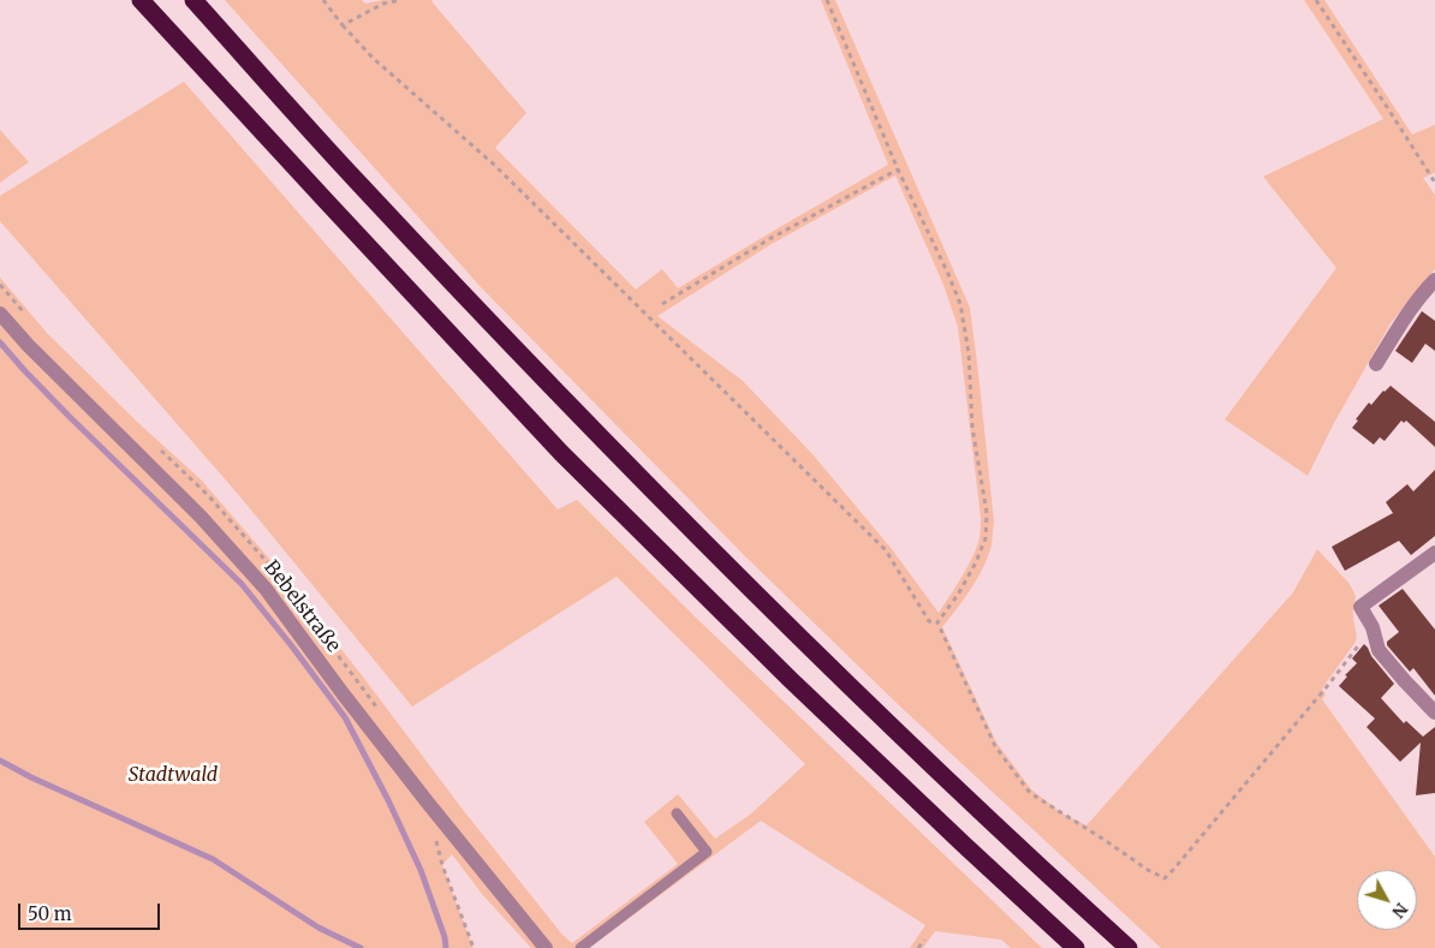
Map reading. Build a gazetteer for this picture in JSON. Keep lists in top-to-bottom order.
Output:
{
  "streets": {
    "street": ["Bebelstraße"]
  },
  "parks": ["Stadtwald"],
  "scale_bar": "50 m",
  "north": "bottom right"
}
